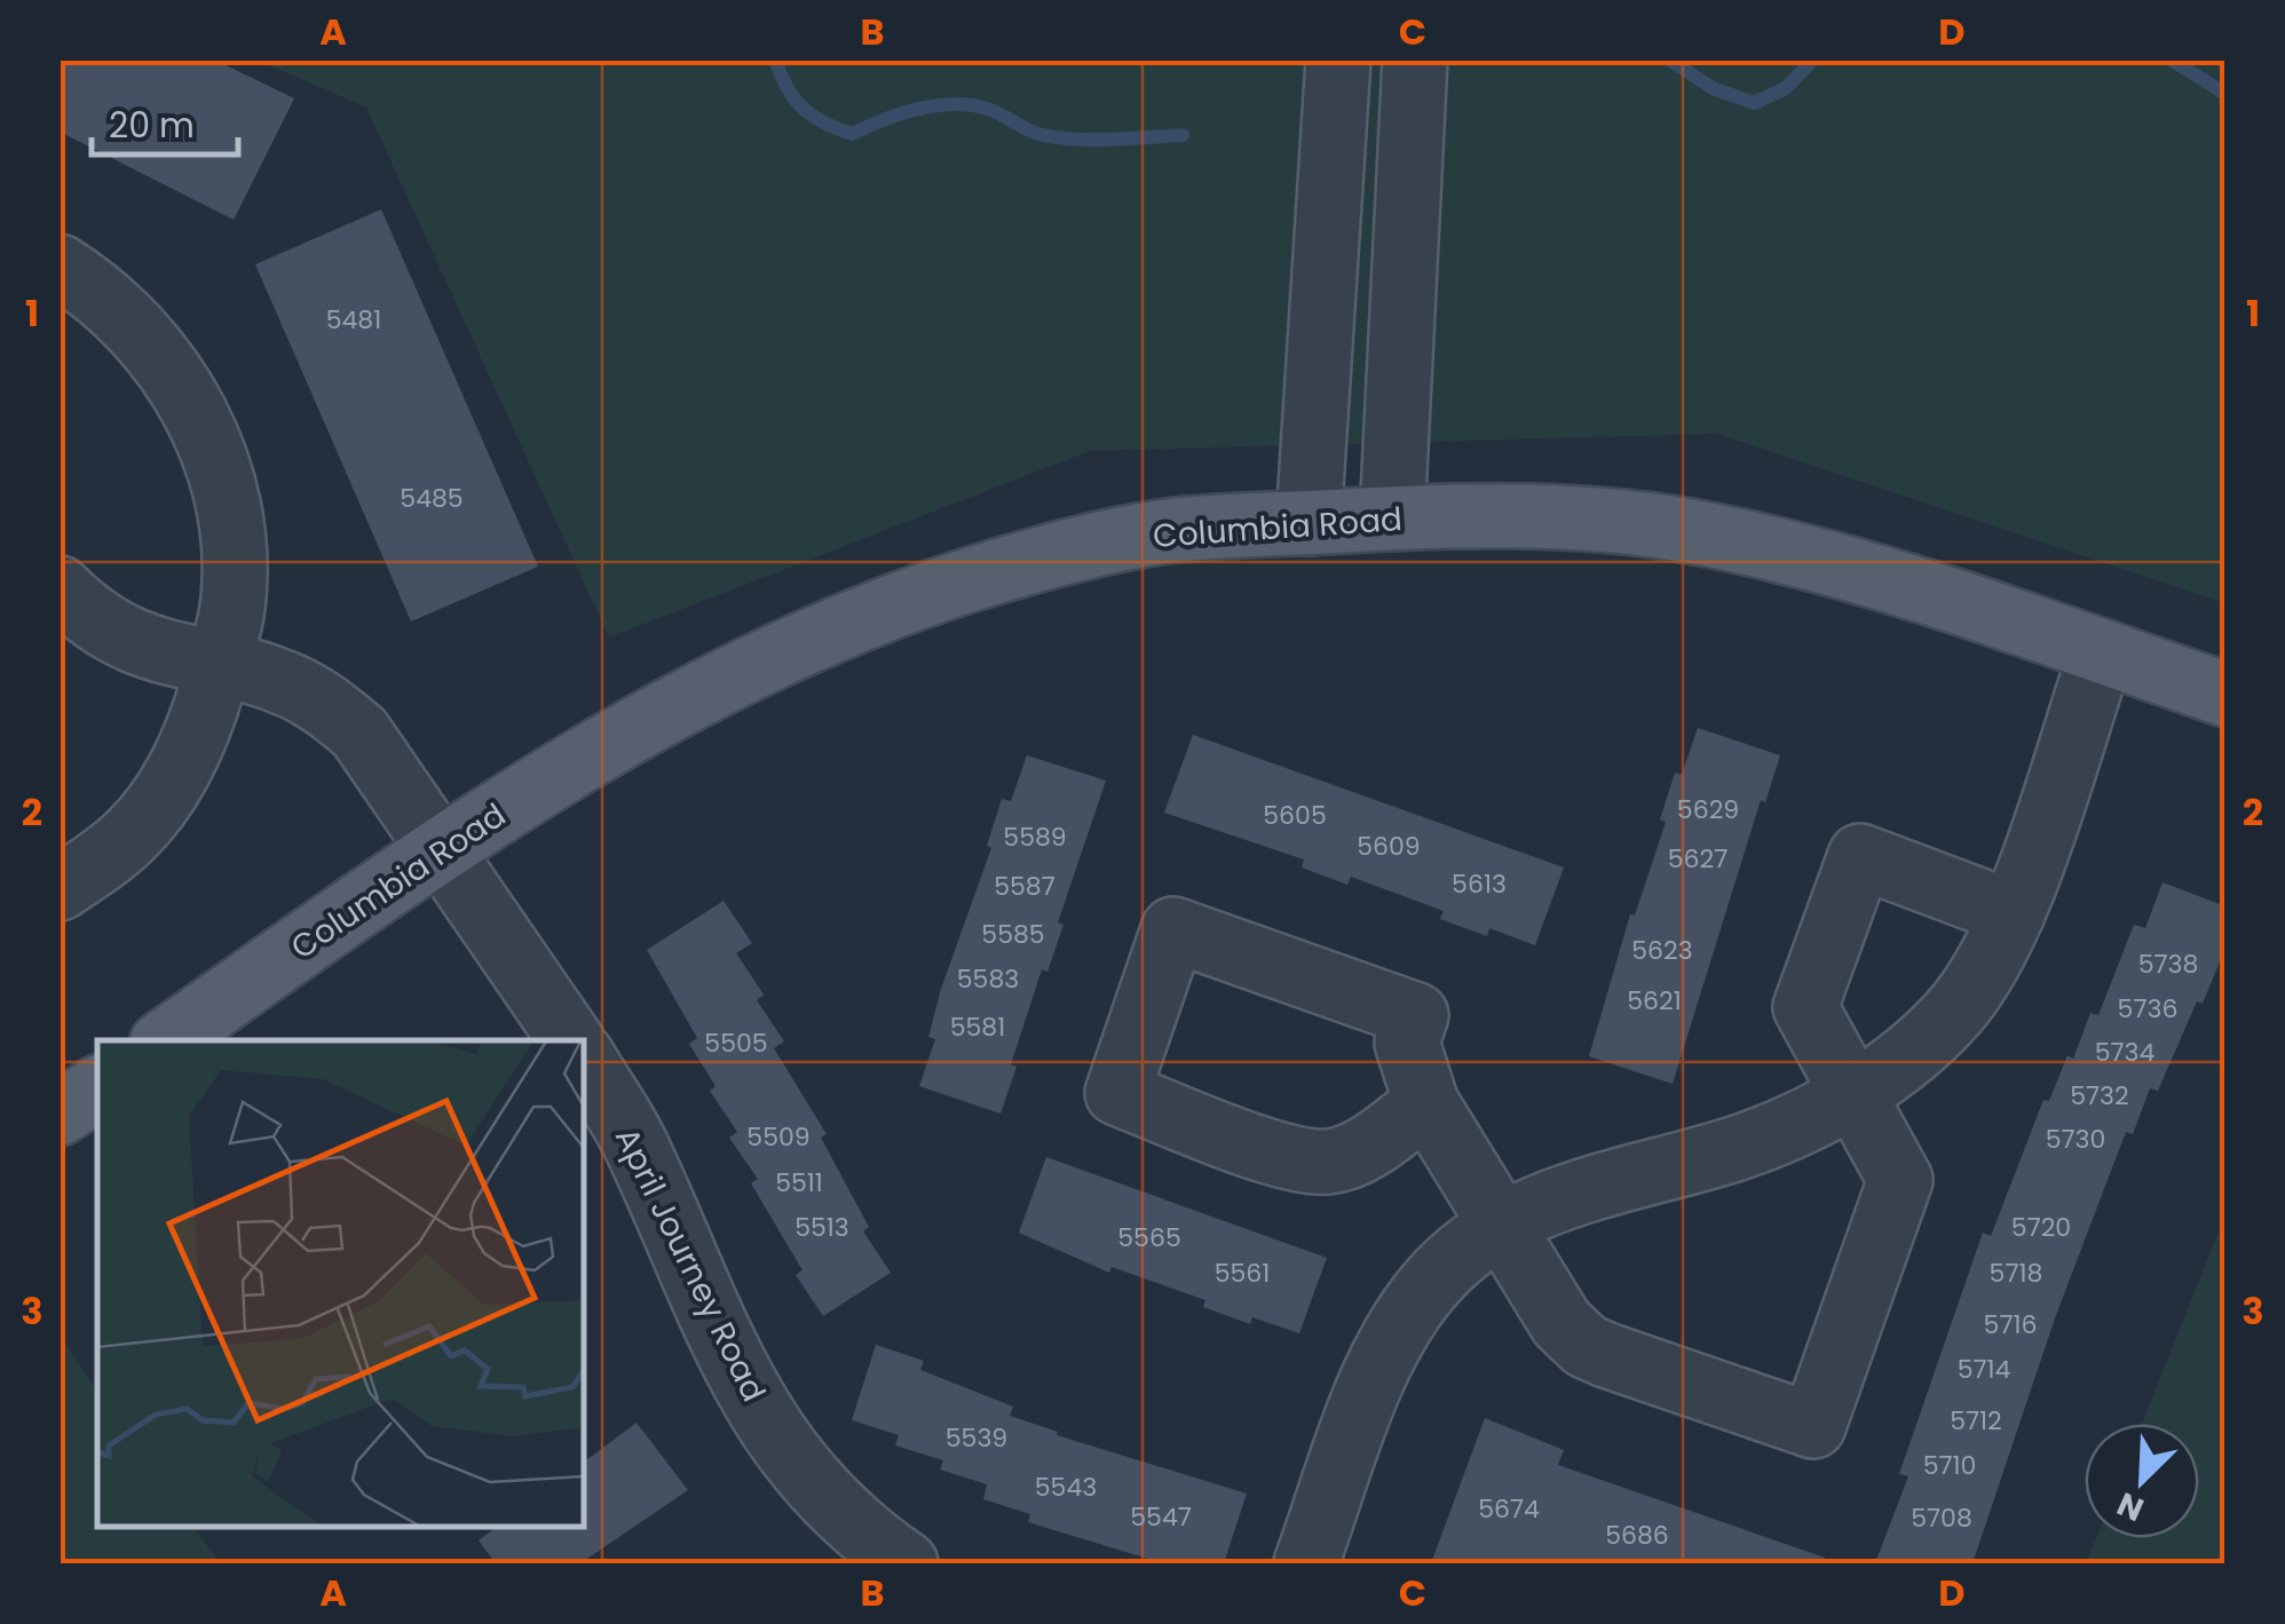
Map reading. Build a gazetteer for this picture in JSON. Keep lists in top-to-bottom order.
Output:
{
  "streets": {
    "main road": ["Columbia Road"],
    "street": ["April Journey Road"]
  },
  "house_numbers": [
    "5481",
    "5485",
    "5629",
    "5605",
    "5589",
    "5609",
    "5627",
    "5613",
    "5587",
    "5585",
    "5623",
    "5738",
    "5583",
    "5621",
    "5736",
    "5581",
    "5505",
    "5734",
    "5732",
    "5509",
    "5730",
    "5511",
    "5513",
    "5720",
    "5565",
    "5561",
    "5718",
    "5716",
    "5714",
    "5712",
    "5539",
    "5710",
    "5543",
    "5674",
    "5547",
    "5708",
    "5686"
  ],
  "scale_bar": "20 m",
  "north": "bottom left",
  "grid": {
    "columns": [
      "A",
      "B",
      "C",
      "D"
    ],
    "rows": ["1", "2", "3"]
  }
}
